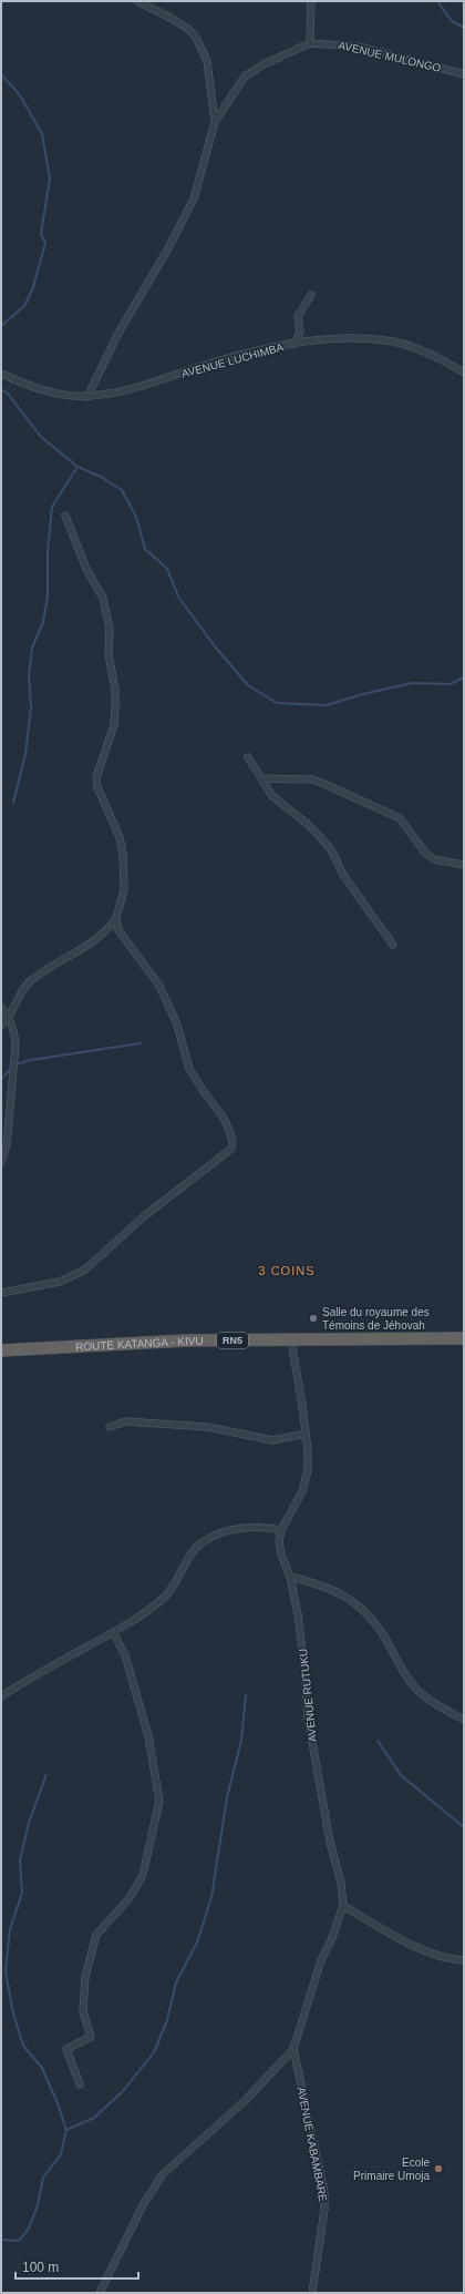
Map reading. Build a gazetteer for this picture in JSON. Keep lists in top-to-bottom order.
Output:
{
  "streets": {
    "highway": ["RN5", "ROUTE KATANGA - KIVU"],
    "street": [
      "AVENUE MULONGO",
      "AVENUE LUCHIMBA",
      "AVENUE RUTUKU",
      "AVENUE KABAMBARE"
    ]
  },
  "crossings": [
    ["ROUTE KATANGA - KIVU", "AVENUE RUTUKU"],
    ["AVENUE RUTUKU", "AVENUE KABAMBARE"]
  ],
  "districts": ["3 COINS"],
  "places": ["Salle du royaume des Témoins de Jéhovah", "Ecole Primaire Umoja"],
  "scale_bar": "100 m"
}
